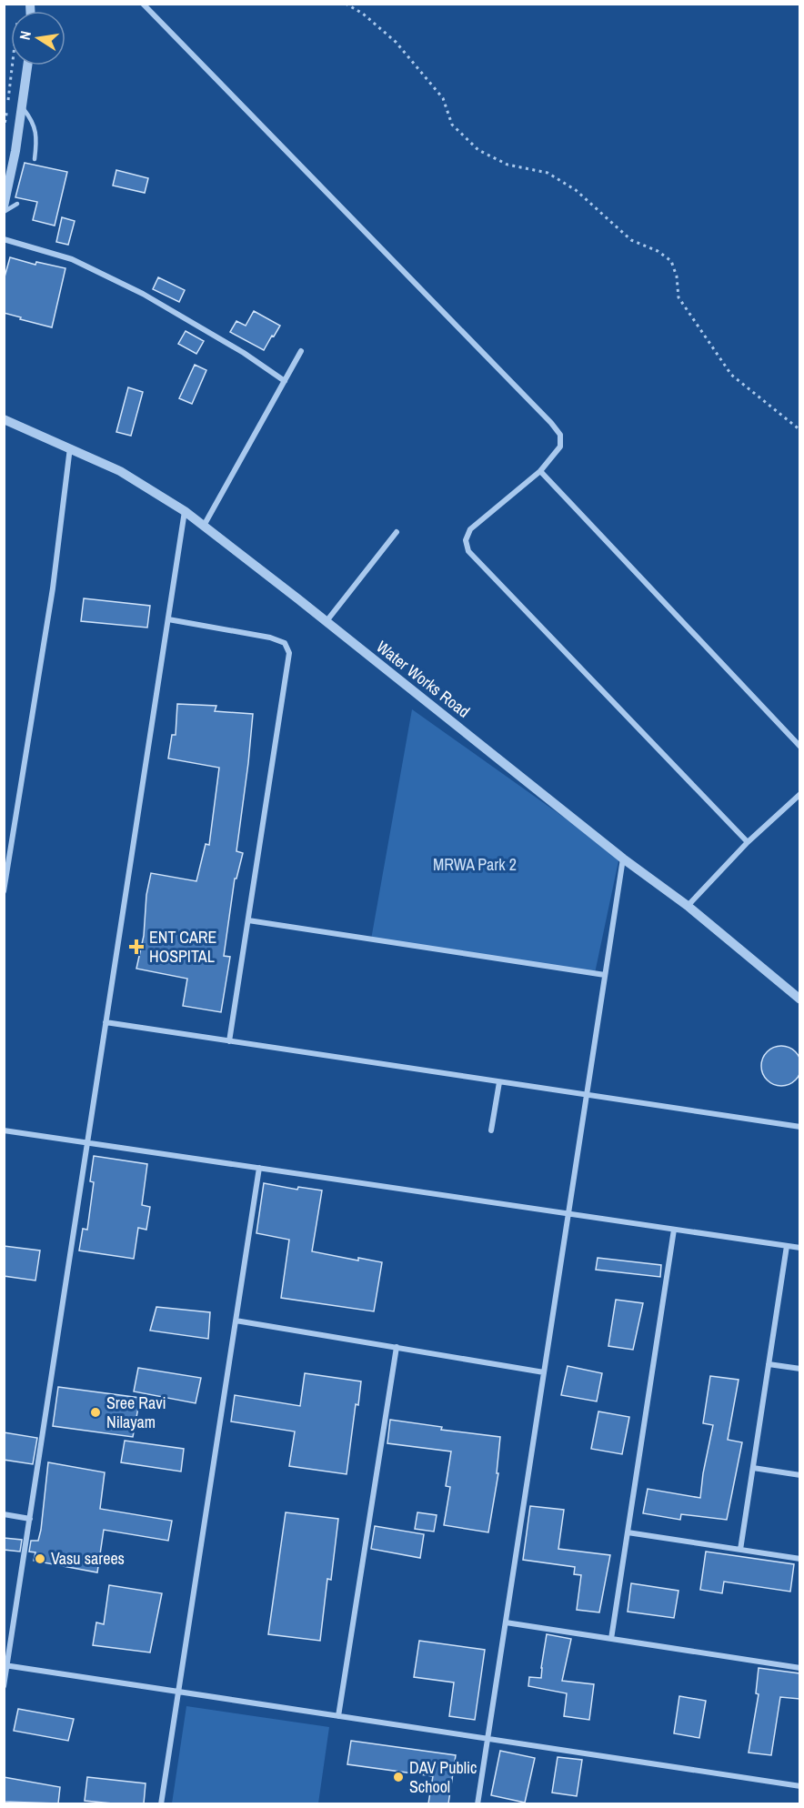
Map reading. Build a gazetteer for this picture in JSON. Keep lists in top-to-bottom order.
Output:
{
  "streets": {
    "street": ["Water Works Road"]
  },
  "parks": ["MRWA Park 2"],
  "places": {
    "health": ["ENT CARE HOSPITAL"],
    "other": ["Sree Ravi Nilayam", "Vasu sarees", "DAV Public School"]
  },
  "north": "left"
}
